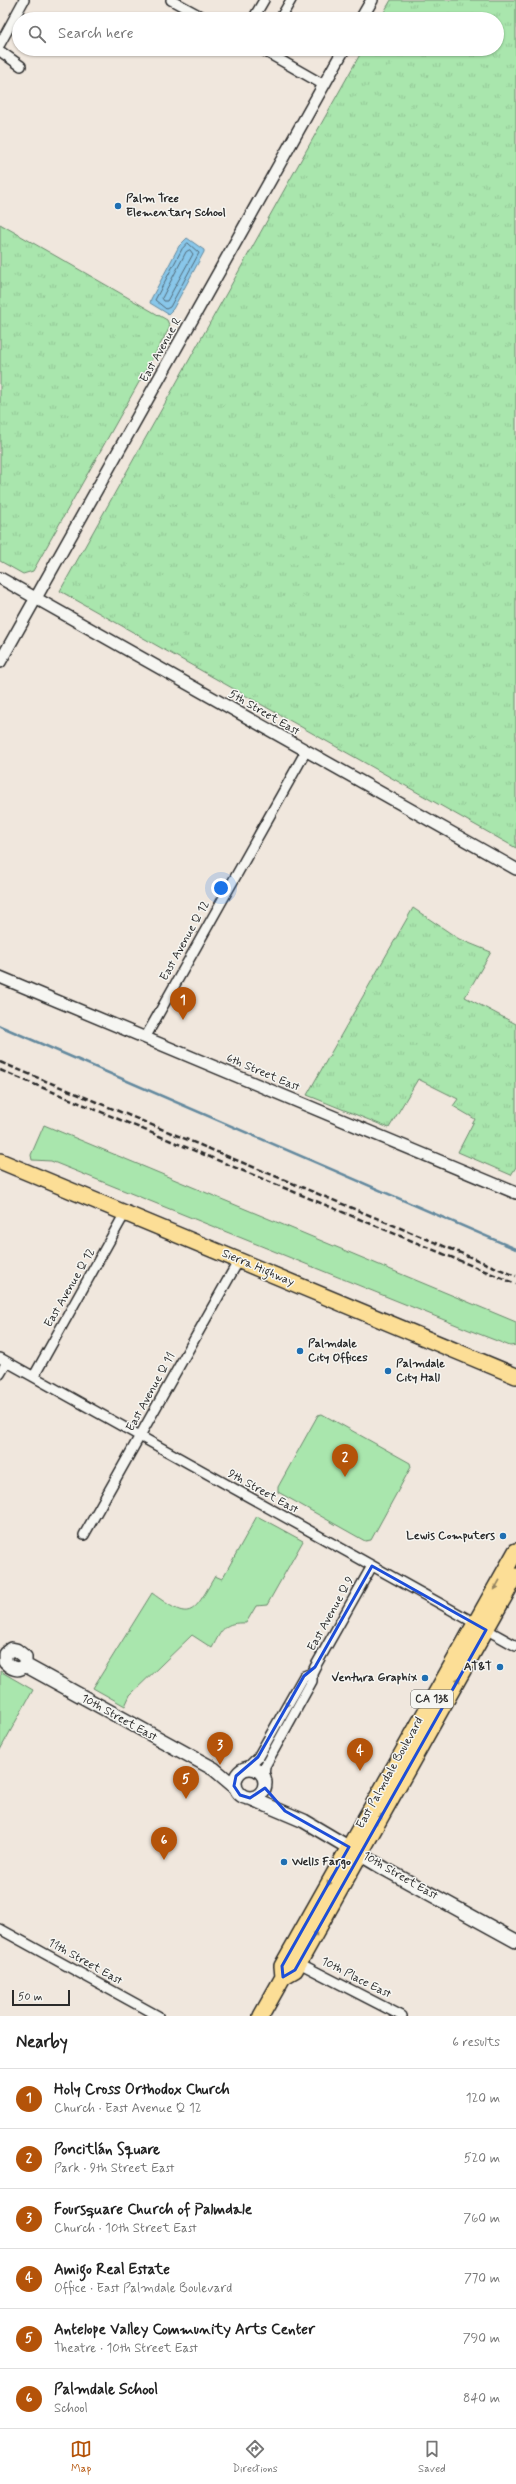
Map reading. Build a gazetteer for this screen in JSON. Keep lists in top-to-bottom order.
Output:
{
  "streets": {
    "highway": ["Sierra Highway", "CA 138", "East Palmdale Boulevard"],
    "main road": ["10th Street East"],
    "street": [
      "East Avenue R",
      "5th Street East",
      "East Avenue Q 12",
      "6th Street East",
      "East Avenue Q 11",
      "9th Street East",
      "East Avenue Q 9",
      "11th Street East",
      "10th Place East"
    ]
  },
  "crossings": [
    ["East Avenue R", "5th Street East"],
    ["5th Street East", "East Avenue Q 12"],
    ["East Avenue Q 12", "6th Street East"],
    ["East Avenue Q 12", "Sierra Highway"],
    ["East Avenue Q 12", "9th Street East"],
    ["Sierra Highway", "East Avenue Q 11"],
    ["East Avenue Q 11", "9th Street East"],
    ["9th Street East", "East Avenue Q 9"],
    ["9th Street East", "East Palmdale Boulevard"],
    ["East Avenue Q 9", "10th Street East"],
    ["10th Street East", "East Palmdale Boulevard"],
    ["East Palmdale Boulevard", "10th Place East"]
  ],
  "places": [
    "Palm Tree Elementary School",
    "Palmdale City Offices",
    "Palmdale City Hall",
    "Lewis Computers",
    "AT&T",
    "Ventura Graphix",
    "Wells Fargo"
  ],
  "scale_bar": "50 m",
  "page": {
    "search": "Search here",
    "pins": [
      "1",
      "2",
      "3",
      "4",
      "5",
      "6"
    ],
    "scale": "50 m",
    "heading": ["Nearby", "6 results"],
    "list": [
      {
        "mark": "1",
        "name": "Holy Cross Orthodox Church",
        "note": "Church · East Avenue Q 12",
        "value": "120 m"
      },
      {
        "mark": "2",
        "name": "Poncitlán Square",
        "note": "Park · 9th Street East",
        "value": "520 m"
      },
      {
        "mark": "3",
        "name": "Foursquare Church of Palmdale",
        "note": "Church · 10th Street East",
        "value": "760 m"
      },
      {
        "mark": "4",
        "name": "Amigo Real Estate",
        "note": "Office · East Palmdale Boulevard",
        "value": "770 m"
      },
      {
        "mark": "5",
        "name": "Antelope Valley Community Arts Center",
        "note": "Theatre · 10th Street East",
        "value": "790 m"
      },
      {
        "mark": "6",
        "name": "Palmdale School",
        "note": "School",
        "value": "840 m"
      }
    ],
    "nav": ["Map", "Directions", "Saved"]
  }
}
